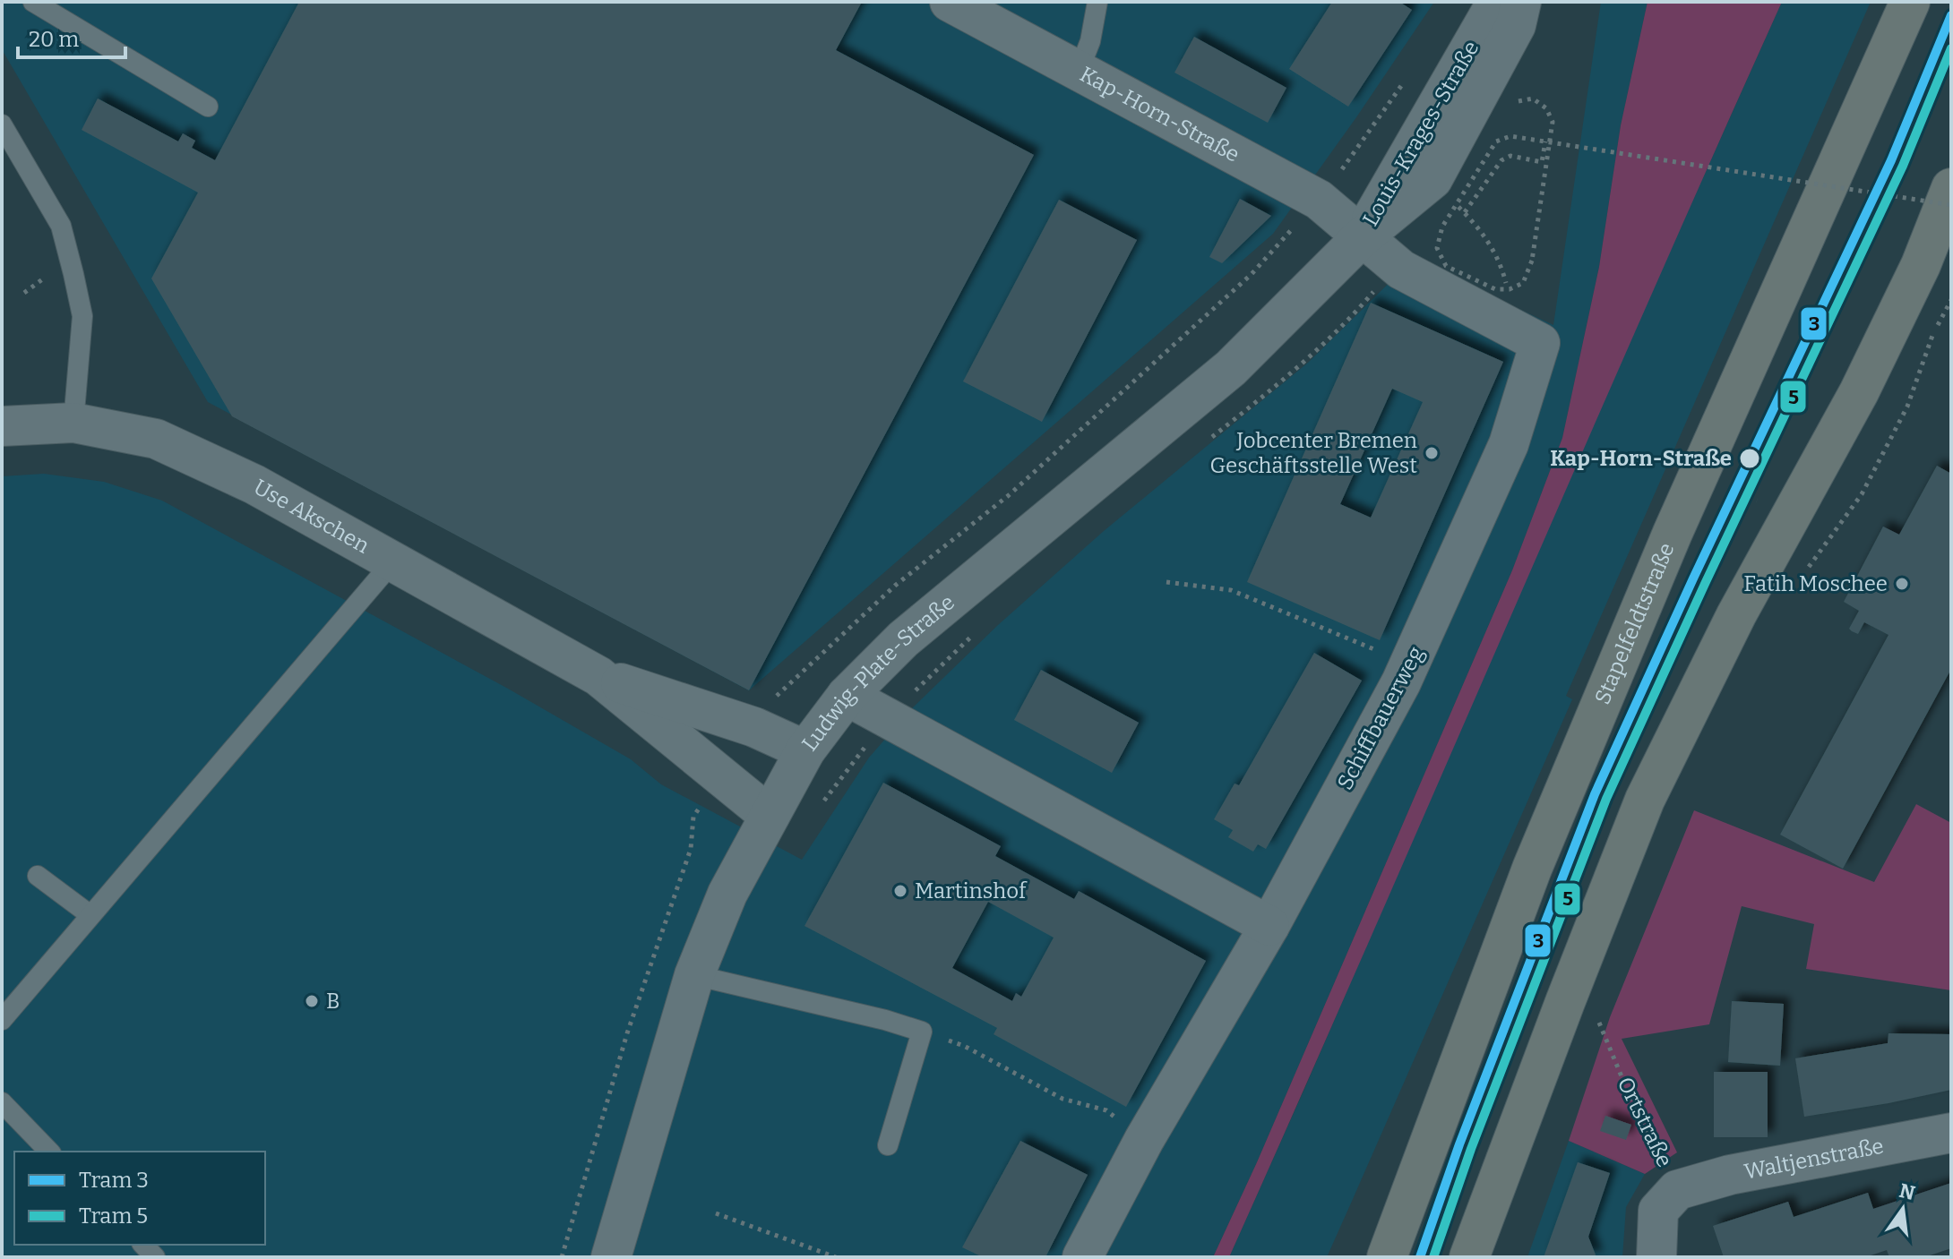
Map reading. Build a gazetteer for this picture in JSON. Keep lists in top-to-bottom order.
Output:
{
  "streets": {
    "main road": ["Stapelfeldtstraße"],
    "street": [
      "Kap-Horn-Straße",
      "Louis-Krages-Straße",
      "Use Akschen",
      "Ludwig-Plate-Straße",
      "Schiffbauerweg",
      "Ortstraße",
      "Waltjenstraße"
    ]
  },
  "crossings": [
    ["Kap-Horn-Straße", "Louis-Krages-Straße"],
    ["Kap-Horn-Straße", "Ludwig-Plate-Straße"],
    ["Kap-Horn-Straße", "Schiffbauerweg"],
    ["Louis-Krages-Straße", "Ludwig-Plate-Straße"],
    ["Louis-Krages-Straße", "Schiffbauerweg"],
    ["Use Akschen", "Ludwig-Plate-Straße"],
    ["Ludwig-Plate-Straße", "Schiffbauerweg"],
    ["Ortstraße", "Waltjenstraße"]
  ],
  "places": [
    "Jobcenter Bremen Geschäftsstelle West",
    "Kap-Horn-Straße",
    "Fatih Moschee",
    "Martinshof",
    "B"
  ],
  "lines": ["tram line 3", "tram line 5"],
  "legend": ["Tram 3", "Tram 5"],
  "scale_bar": "20 m",
  "north": "top"
}
